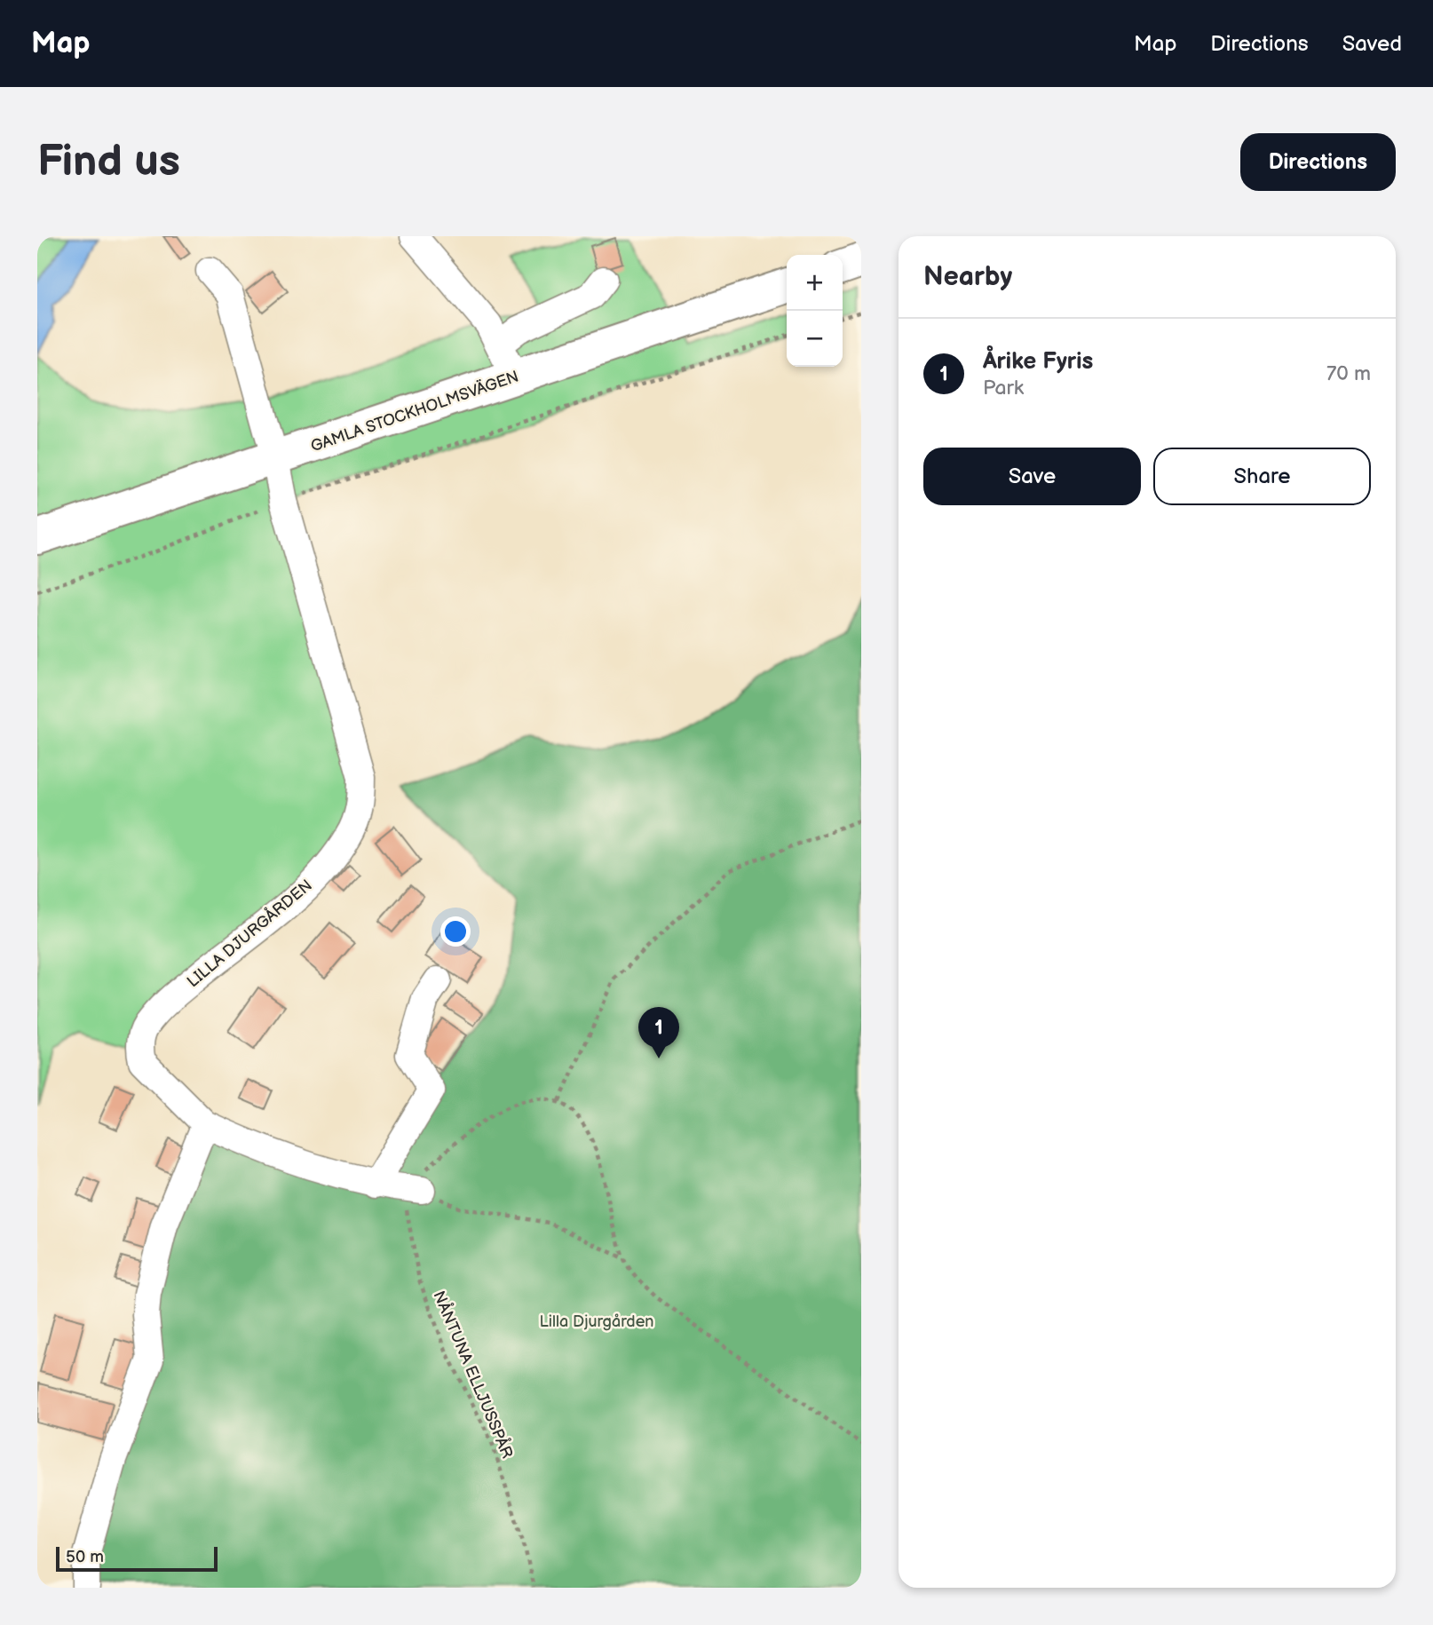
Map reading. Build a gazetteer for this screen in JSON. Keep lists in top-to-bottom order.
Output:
{
  "streets": {
    "main road": ["GAMLA STOCKHOLMSVÄGEN"],
    "street": ["LILLA DJURGÅRDEN"],
    "path": ["NÅNTUNA ELLJUSSPÅR"]
  },
  "crossings": [
    ["LILLA DJURGÅRDEN", "NÅNTUNA ELLJUSSPÅR"]
  ],
  "parks": ["Lilla Djurgården"],
  "scale_bar": "50 m",
  "page": {
    "header": "Map",
    "nav": ["Map", "Directions", "Saved"],
    "buttons": [
      "Directions",
      ["Save", "Share"]
    ],
    "title": "Find us",
    "heading": "Nearby",
    "map_buttons": ["+", "−"],
    "list": [
      {
        "mark": "1",
        "name": "Årike Fyris",
        "note": "Park",
        "value": "70 m"
      }
    ],
    "pins": "1",
    "scale": "50 m"
  }
}
